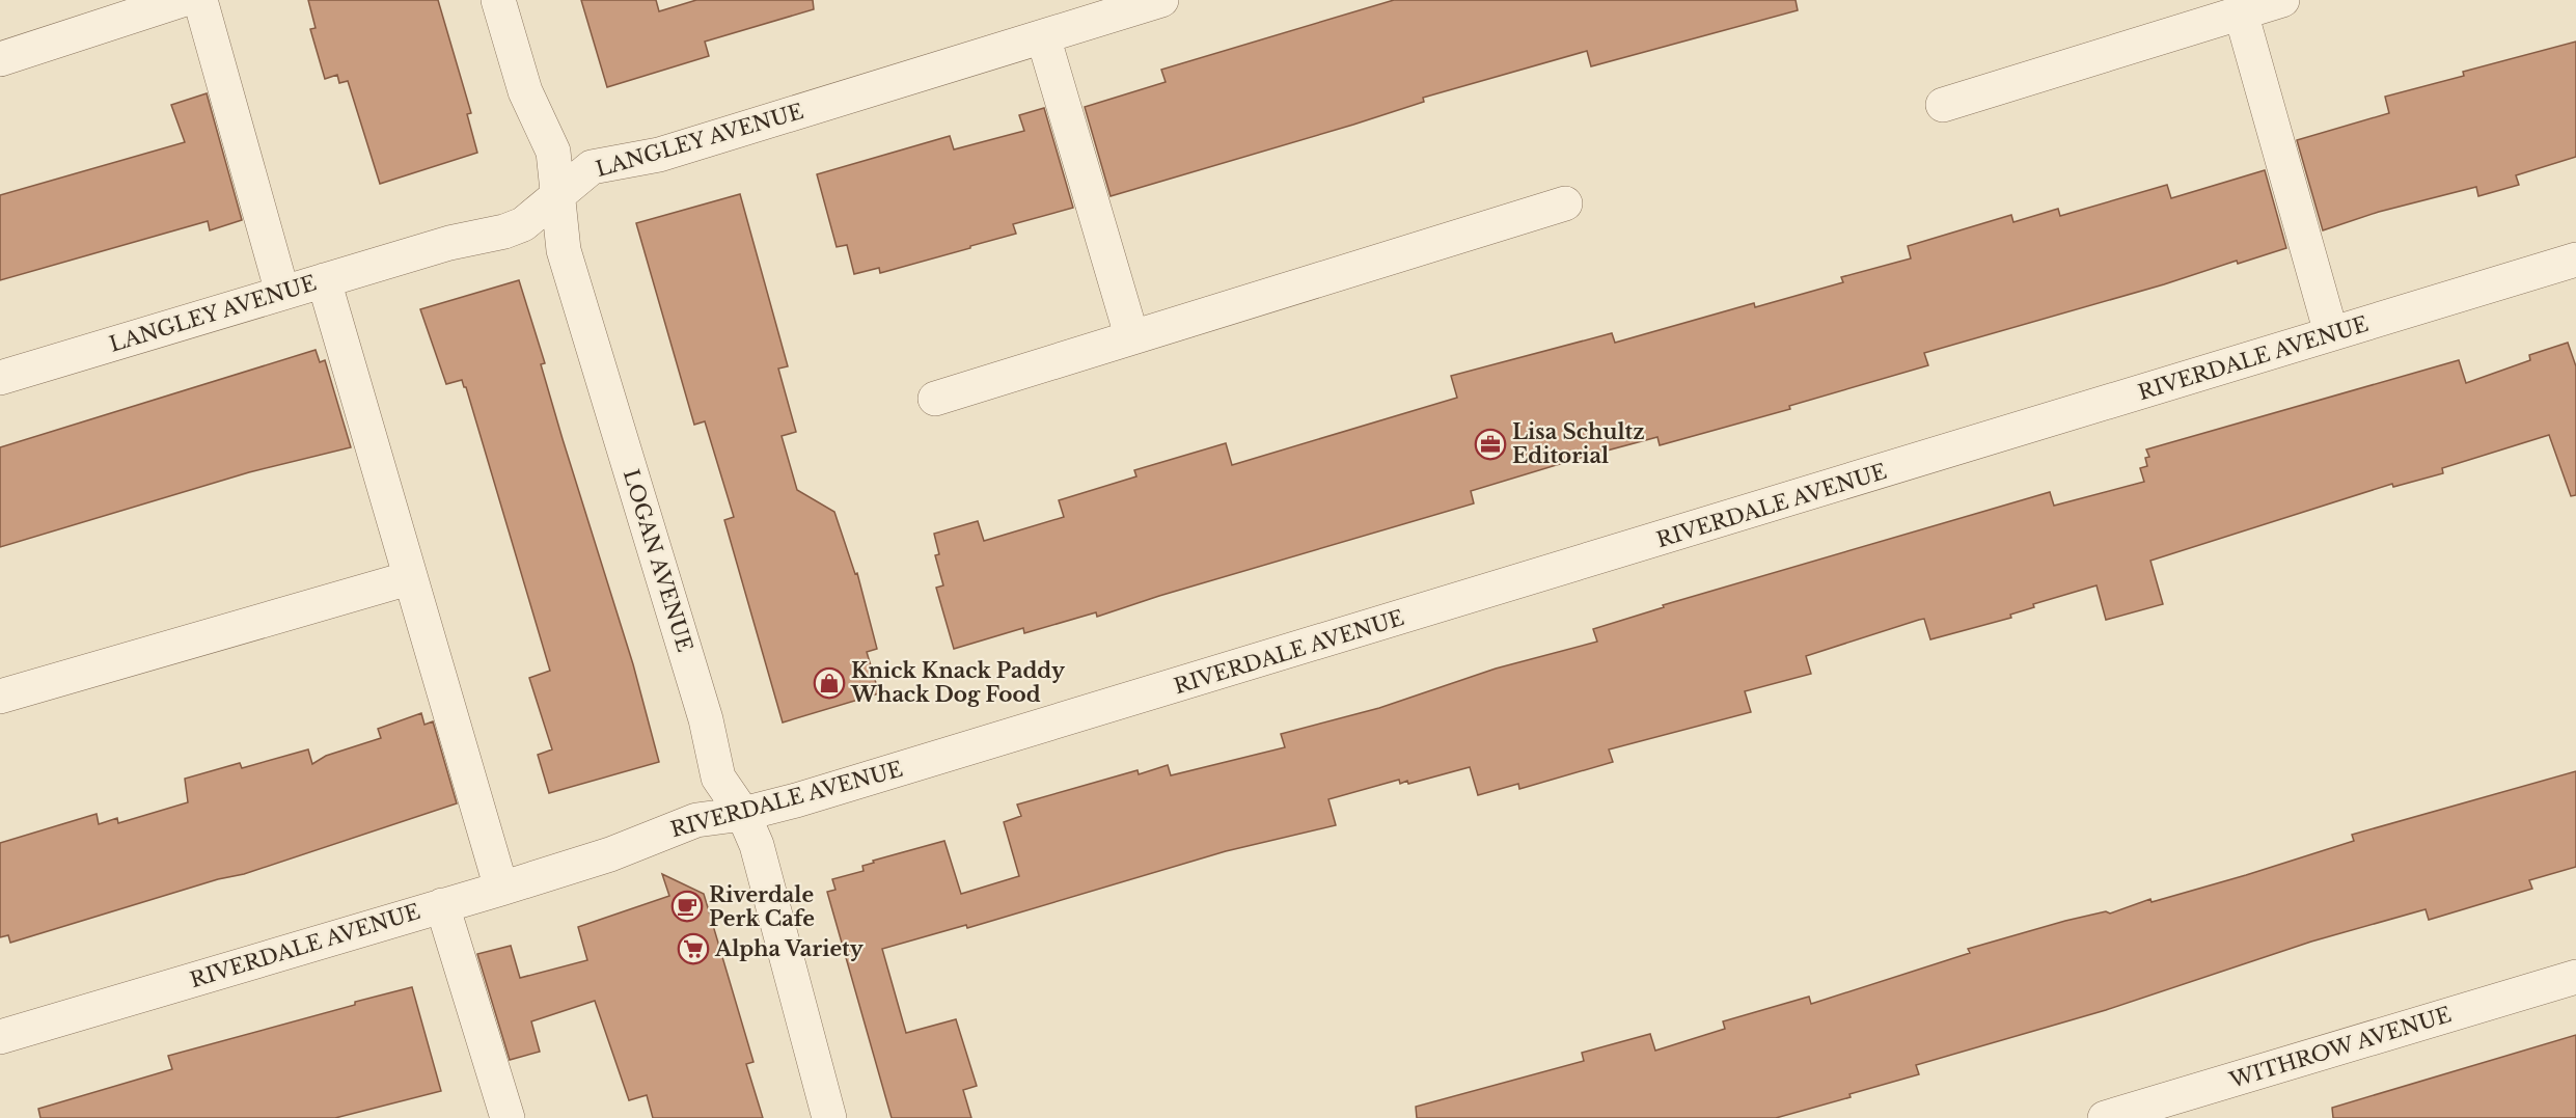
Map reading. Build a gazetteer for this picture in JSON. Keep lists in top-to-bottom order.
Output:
{
  "streets": {
    "street": [
      "LANGLEY AVENUE",
      "RIVERDALE AVENUE",
      "LOGAN AVENUE",
      "WITHROW AVENUE"
    ]
  },
  "crossings": [
    ["LANGLEY AVENUE", "LOGAN AVENUE"],
    ["RIVERDALE AVENUE", "LOGAN AVENUE"]
  ],
  "places": {
    "office": ["Lisa Schultz Editorial"],
    "shop": ["Knick Knack Paddy Whack Dog Food"],
    "cafe": ["Riverdale Perk Cafe"],
    "supermarket": ["Alpha Variety"]
  }
}
